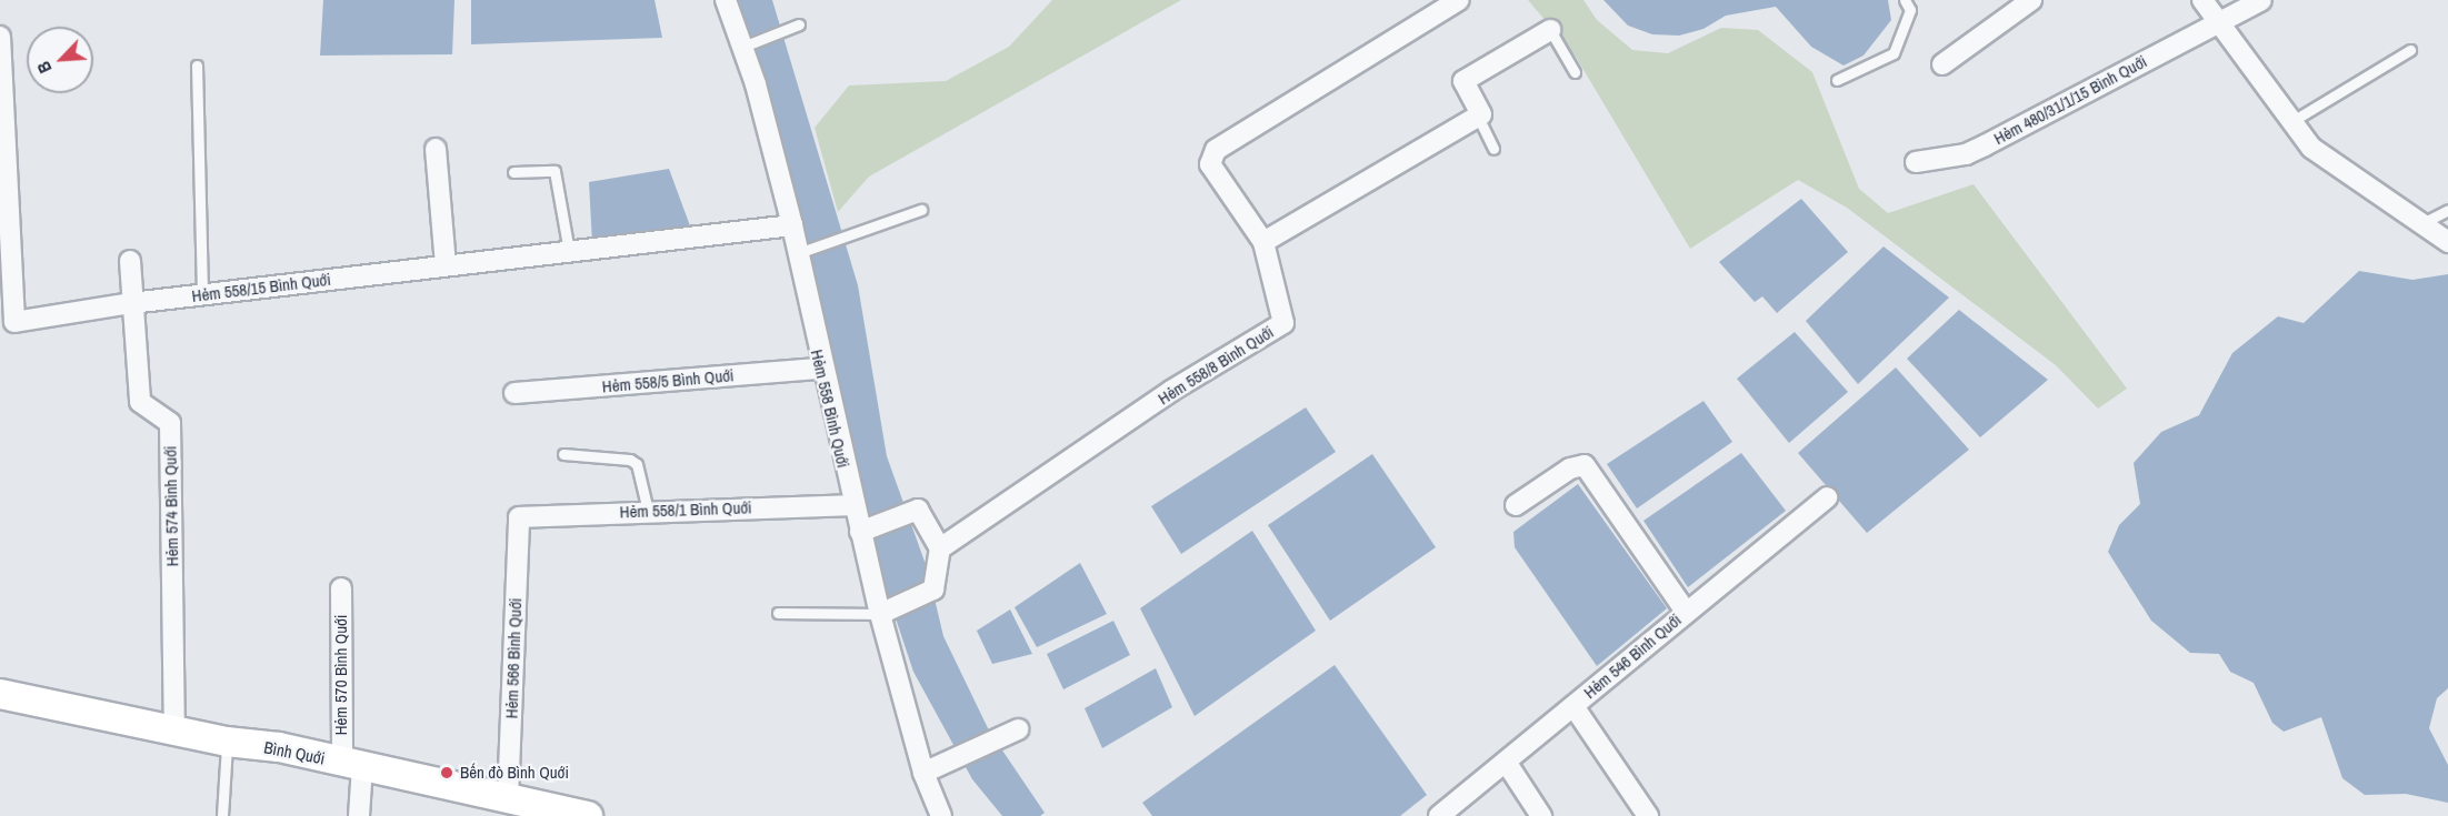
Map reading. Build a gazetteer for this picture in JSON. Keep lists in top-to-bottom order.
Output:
{
  "streets": {
    "main road": ["Bình Quới"],
    "street": [
      "Hẻm 480/31/1/15 Bình Quới",
      "Hẻm 558/15 Bình Quới",
      "Hẻm 558/8 Bình Quới",
      "Hẻm 558/5 Bình Quới",
      "Hẻm 558 Bình Quới",
      "Hẻm 574 Bình Quới",
      "Hẻm 558/1 Bình Quới",
      "Hẻm 546 Bình Quới",
      "Hẻm 566 Bình Quới",
      "Hẻm 570 Bình Quới"
    ]
  },
  "crossings": [
    ["Hẻm 558/15 Bình Quới", "Hẻm 558 Bình Quới"],
    ["Hẻm 558/15 Bình Quới", "Hẻm 574 Bình Quới"],
    ["Hẻm 558/5 Bình Quới", "Hẻm 558 Bình Quới"],
    ["Hẻm 558 Bình Quới", "Hẻm 558/1 Bình Quới"],
    ["Hẻm 574 Bình Quới", "Bình Quới"],
    ["Hẻm 558/1 Bình Quới", "Hẻm 566 Bình Quới"],
    ["Hẻm 566 Bình Quới", "Bình Quới"],
    ["Hẻm 570 Bình Quới", "Bình Quới"]
  ],
  "places": ["Bến đò Bình Quới"],
  "north": "bottom left"
}
